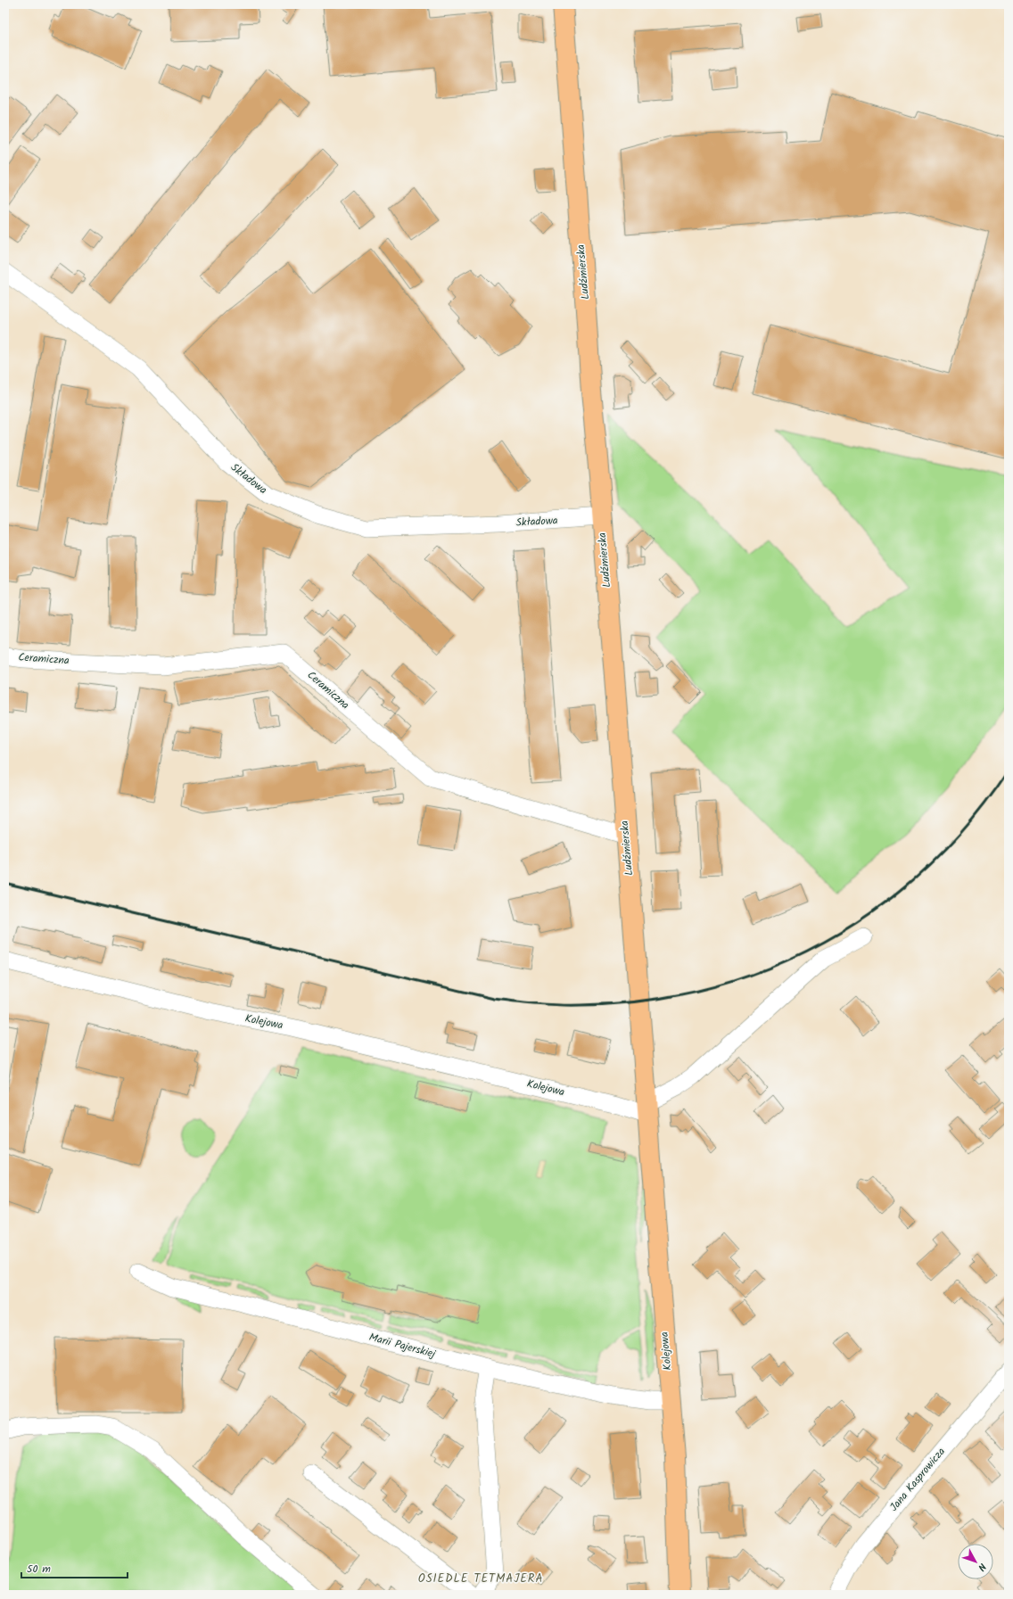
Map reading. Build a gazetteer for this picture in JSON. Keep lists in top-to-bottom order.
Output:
{
  "streets": {
    "main road": ["Ludźmierska", "Kolejowa"],
    "street": [
      "Składowa",
      "Ceramiczna",
      "Marii Pajerskiej",
      "Jana Kasprowicza"
    ]
  },
  "crossings": [
    ["Ludźmierska", "Składowa"],
    ["Ludźmierska", "Ceramiczna"],
    ["Ludźmierska", "Kolejowa"],
    ["Kolejowa", "Marii Pajerskiej"]
  ],
  "districts": ["OSIEDLE TETMAJERA"],
  "scale_bar": "50 m",
  "north": "bottom right"
}
